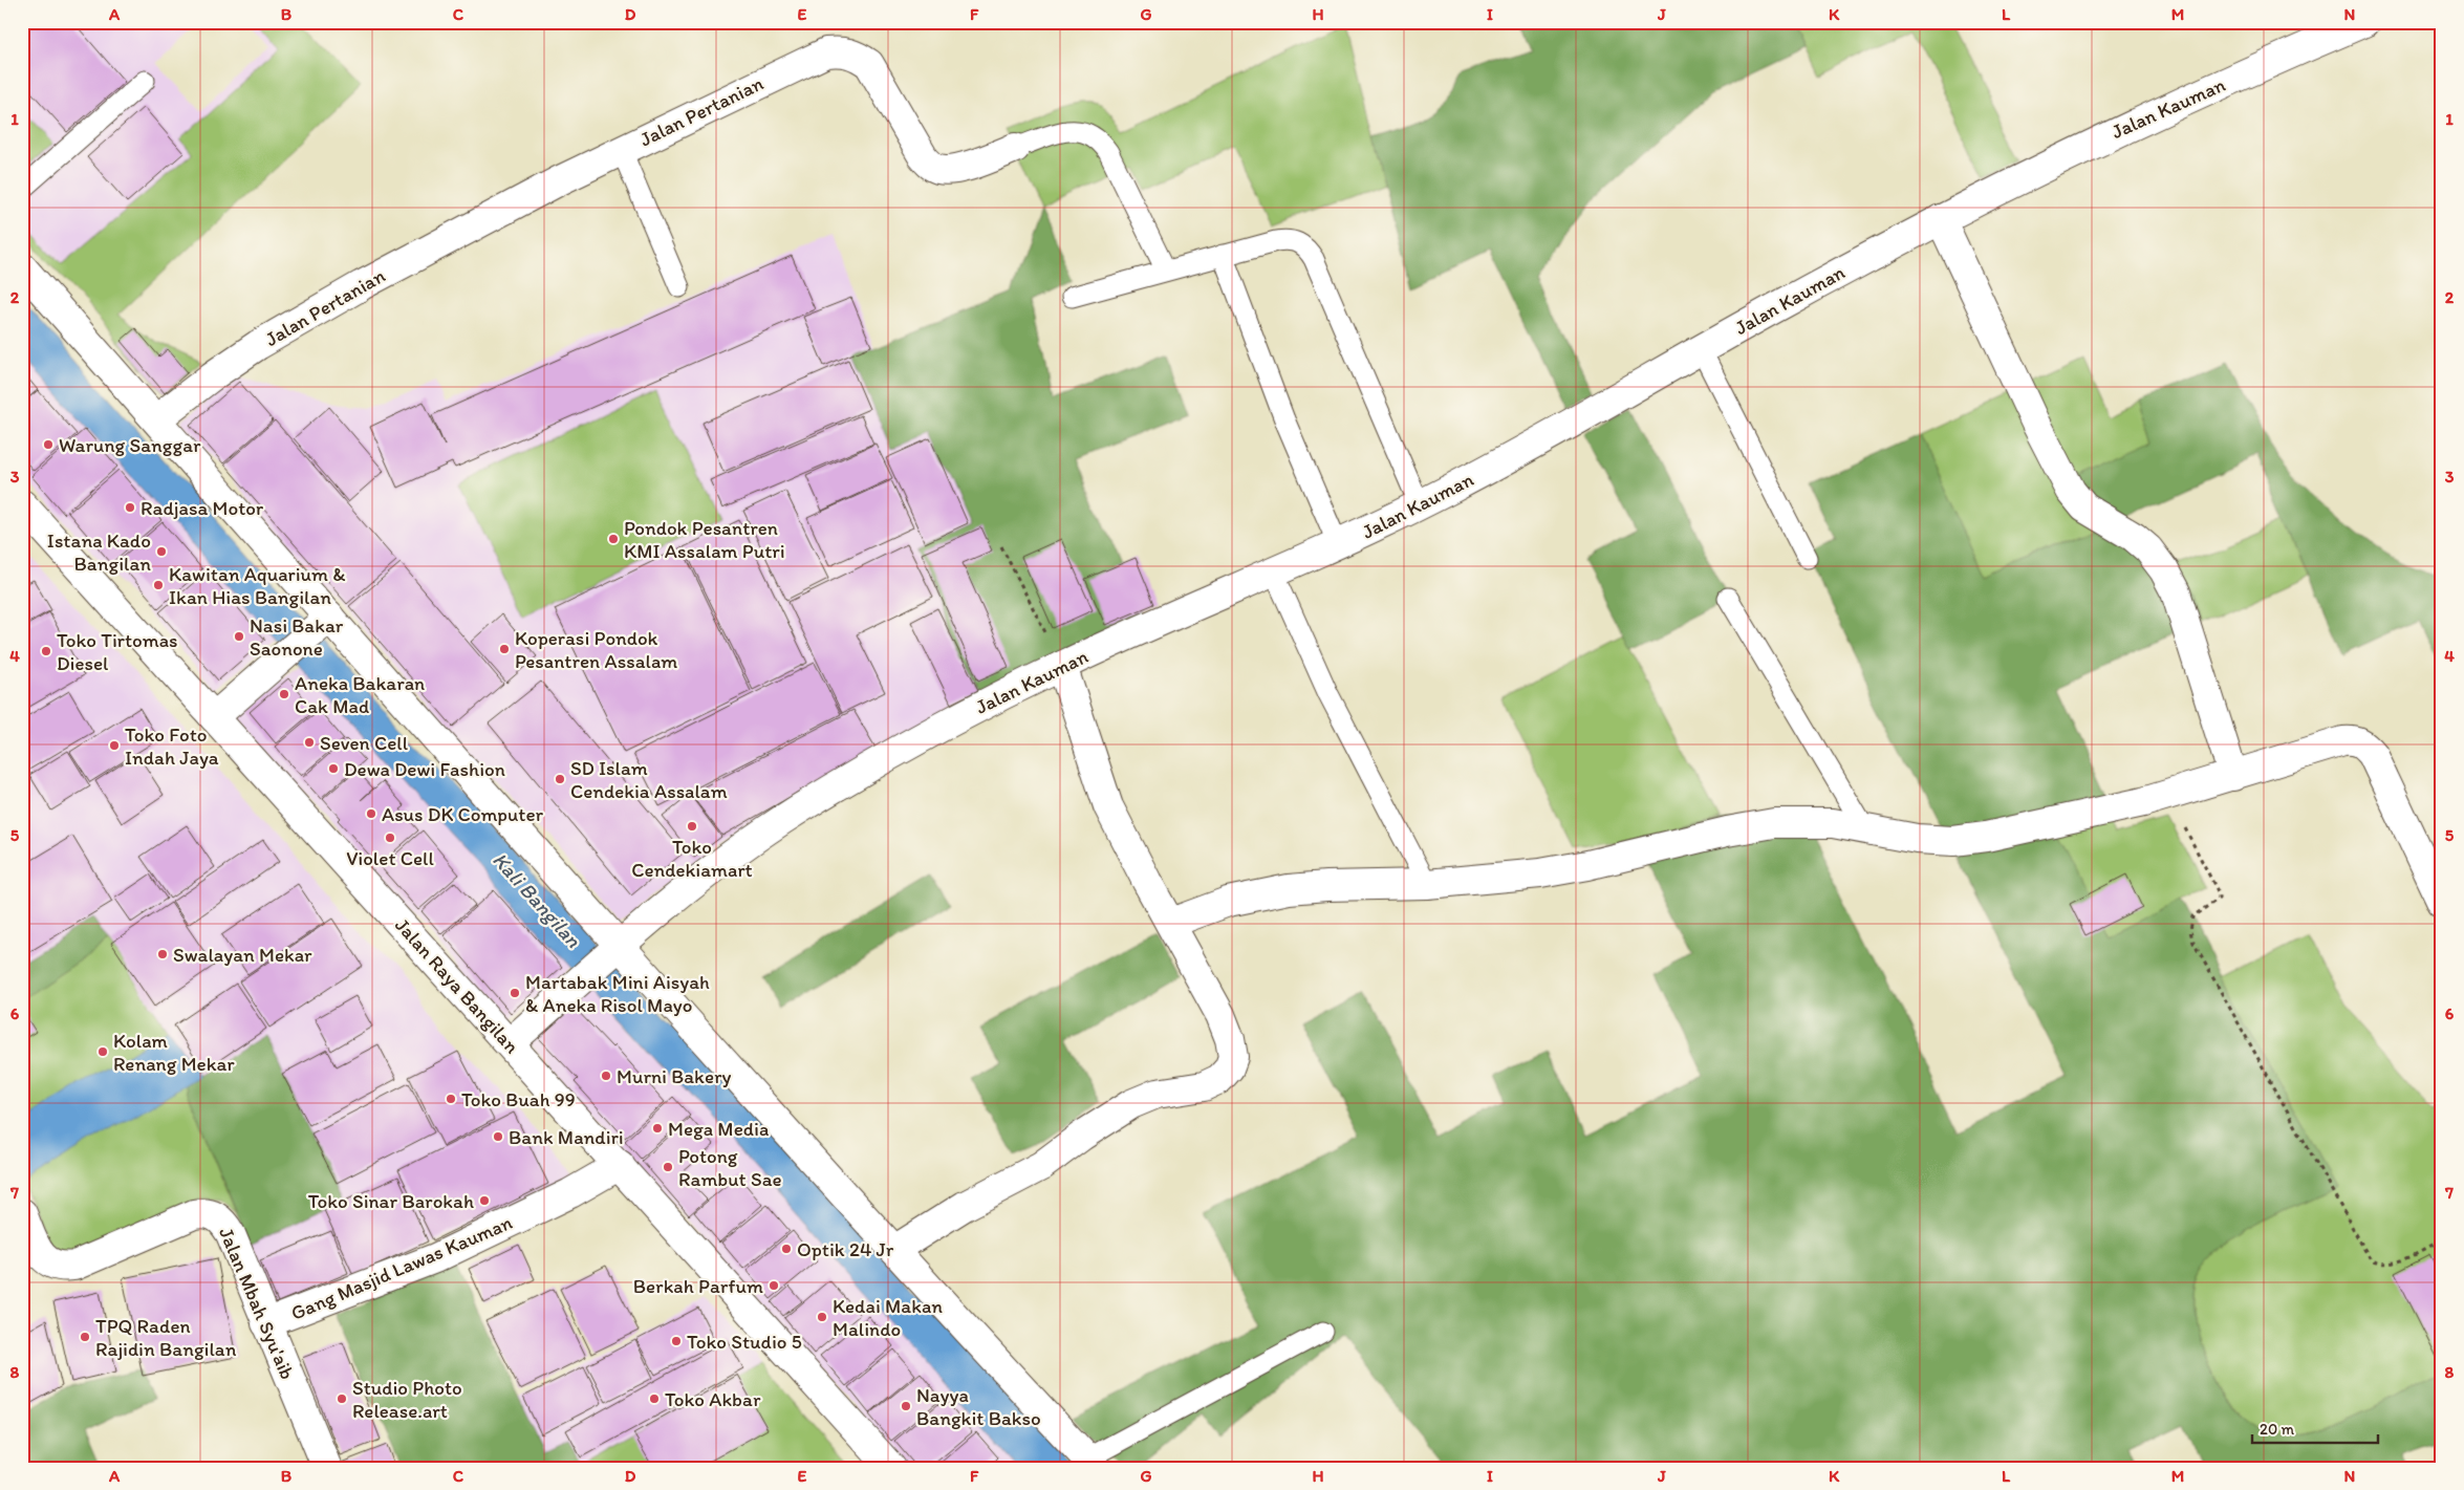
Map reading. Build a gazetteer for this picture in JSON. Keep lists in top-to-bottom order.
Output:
{
  "streets": {
    "street": [
      "Jalan Kauman",
      "Jalan Pertanian",
      "Jalan Raya Bangilan",
      "Gang Masjid Lawas Kauman",
      "Jalan Mbah Syu'aib"
    ]
  },
  "crossings": [
    ["Jalan Kauman", "Jalan Raya Bangilan"],
    ["Jalan Raya Bangilan", "Gang Masjid Lawas Kauman"],
    ["Gang Masjid Lawas Kauman", "Jalan Mbah Syu'aib"]
  ],
  "water": ["Kali Bangilan"],
  "places": [
    "Warung Sanggar",
    "Radjasa Motor",
    "Pondok Pesantren KMI Assalam Putri",
    "Istana Kado Bangilan",
    "Kawitan Aquarium & Ikan Hias Bangilan",
    "Nasi Bakar Saonone",
    "Koperasi Pondok Pesantren Assalam",
    "Toko Tirtomas Diesel",
    "Aneka Bakaran Cak Mad",
    "Seven Cell",
    "Toko Foto Indah Jaya",
    "Dewa Dewi Fashion",
    "SD Islam Cendekia Assalam",
    "Asus DK Computer",
    "Toko Cendekiamart",
    "Violet Cell",
    "Swalayan Mekar",
    "Martabak Mini Aisyah & Aneka Risol Mayo",
    "Kolam Renang Mekar",
    "Murni Bakery",
    "Toko Buah 99",
    "Mega Media",
    "Bank Mandiri",
    "Potong Rambut Sae",
    "Toko Sinar Barokah",
    "Optik 24 Jr",
    "Berkah Parfum",
    "Kedai Makan Malindo",
    "TPQ Raden Rajidin Bangilan",
    "Toko Studio 5",
    "Studio Photo Release.art",
    "Toko Akbar",
    "Nayya Bangkit Bakso"
  ],
  "scale_bar": "20 m",
  "grid": {
    "columns": [
      "A",
      "B",
      "C",
      "D",
      "E",
      "F",
      "G",
      "H",
      "I",
      "J",
      "K",
      "L",
      "M",
      "N"
    ],
    "rows": [
      "1",
      "2",
      "3",
      "4",
      "5",
      "6",
      "7",
      "8"
    ]
  }
}
